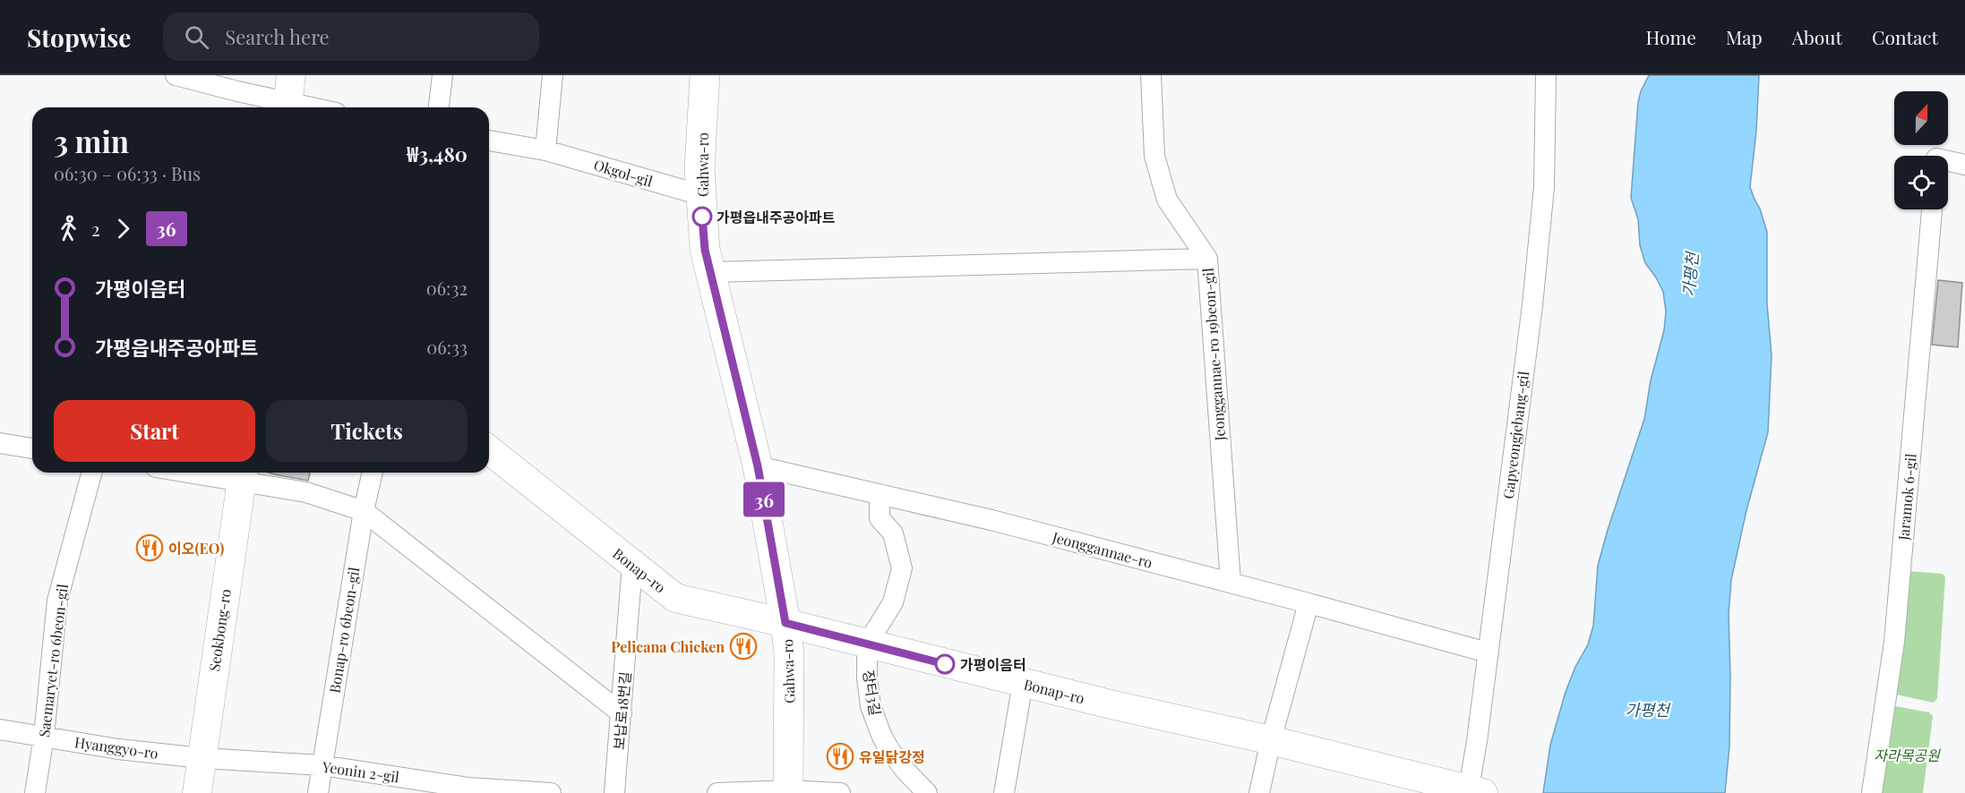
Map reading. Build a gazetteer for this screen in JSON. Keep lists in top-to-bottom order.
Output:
{
  "streets": {
    "main road": ["Gahwa-ro", "Bonap-ro", "Seokbong-ro"],
    "street": [
      "Okgol-gil",
      "Jeonggannae-ro 19beon-gil",
      "Gapyeongjebang-gil",
      "Jaramok 6-gil",
      "Jeonggannae-ro",
      "Bonap-ro 6beon-gil",
      "Saemaryet-ro 6beon-gil",
      "장터3길",
      "보납로18번길",
      "Hyanggyo-ro",
      "Yeonin 2-gil"
    ]
  },
  "crossings": [
    ["Gahwa-ro", "Okgol-gil"],
    ["Gahwa-ro", "Jeonggannae-ro"],
    ["Gahwa-ro", "Bonap-ro"],
    ["Jeonggannae-ro 19beon-gil", "Jeonggannae-ro"],
    ["Gapyeongjebang-gil", "Jeonggannae-ro"],
    ["Gapyeongjebang-gil", "Bonap-ro"],
    ["Bonap-ro", "장터3길"],
    ["Bonap-ro", "보납로18번길"],
    ["Seokbong-ro", "Hyanggyo-ro"],
    ["Seokbong-ro", "Yeonin 2-gil"],
    ["Bonap-ro 6beon-gil", "Yeonin 2-gil"],
    ["Saemaryet-ro 6beon-gil", "Hyanggyo-ro"],
    ["Hyanggyo-ro", "Yeonin 2-gil"]
  ],
  "water": ["가평천"],
  "parks": ["자라목공원"],
  "places": {
    "other": ["가평읍내주공아파트", "가평이음터"],
    "restaurant": ["이오(EO)", "Pelicana Chicken", "유일닭강정"]
  },
  "lines": ["bus line 36"],
  "north": "top",
  "page": {
    "header": "Stopwise",
    "search": "Search here",
    "nav": [
      "Home",
      "Map",
      "About",
      "Contact"
    ],
    "on_map": "36",
    "heading": ["3 min", "06:30 – 06:33 · Bus", "₩3,480"],
    "legs": ["2", "36"],
    "list": [
      {
        "name": "가평이음터",
        "value": "06:32"
      },
      {
        "name": "가평읍내주공아파트",
        "value": "06:33"
      }
    ],
    "buttons": ["Start", "Tickets"]
  }
}
